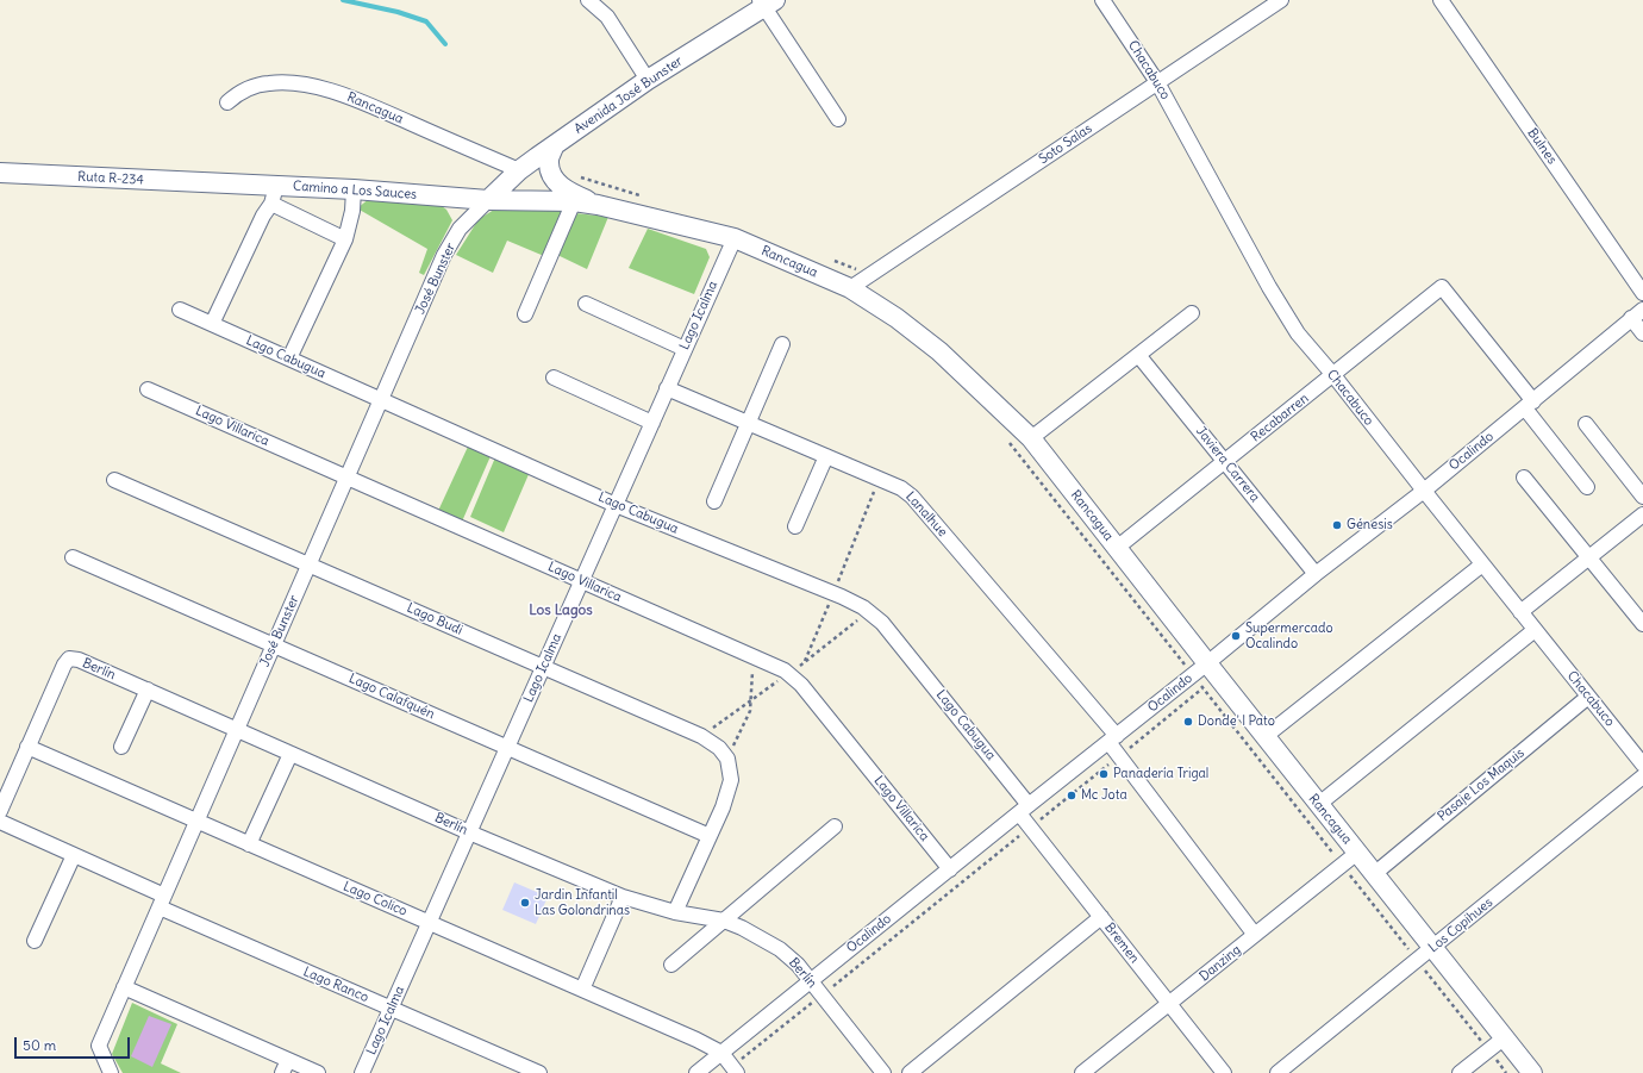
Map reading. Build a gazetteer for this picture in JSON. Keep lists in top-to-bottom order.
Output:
{
  "streets": {
    "main road": [
      "Avenida José Bunster",
      "Rancagua",
      "Ruta R-234",
      "Camino a Los Sauces"
    ],
    "street": [
      "Chacabuco",
      "Soto Salas",
      "Bulnes",
      "José Bunster",
      "Lago Icalma",
      "Lago Cabugua",
      "Recabarren",
      "Lago Villarica",
      "Ocalindo",
      "Javiera Carrera",
      "Lanalhue",
      "Lago Budi",
      "Berlín",
      "Lago Calafquén",
      "Pasaje Los Maquis",
      "Lago Colico",
      "Los Copihues",
      "Bremen",
      "Danzing",
      "Lago Ranco"
    ]
  },
  "crossings": [
    ["Chacabuco", "Soto Salas"],
    ["Chacabuco", "Recabarren"],
    ["Chacabuco", "Ocalindo"],
    ["Chacabuco", "Pasaje Los Maquis"],
    ["Avenida José Bunster", "Rancagua"],
    ["Avenida José Bunster", "Camino a Los Sauces"],
    ["Avenida José Bunster", "José Bunster"],
    ["Rancagua", "Soto Salas"],
    ["Rancagua", "Camino a Los Sauces"],
    ["Rancagua", "José Bunster"],
    ["Rancagua", "Lago Icalma"],
    ["Rancagua", "Recabarren"],
    ["Rancagua", "Ocalindo"],
    ["Rancagua", "Pasaje Los Maquis"],
    ["Rancagua", "Los Copihues"],
    ["Rancagua", "Danzing"],
    ["Ruta R-234", "Camino a Los Sauces"],
    ["Camino a Los Sauces", "José Bunster"],
    ["José Bunster", "Lago Cabugua"],
    ["José Bunster", "Lago Villarica"],
    ["José Bunster", "Lago Budi"],
    ["José Bunster", "Berlín"],
    ["José Bunster", "Lago Calafquén"],
    ["José Bunster", "Lago Colico"],
    ["José Bunster", "Lago Ranco"],
    ["Lago Icalma", "Lago Cabugua"],
    ["Lago Icalma", "Lago Villarica"],
    ["Lago Icalma", "Lanalhue"],
    ["Lago Icalma", "Lago Budi"],
    ["Lago Icalma", "Berlín"],
    ["Lago Icalma", "Lago Calafquén"],
    ["Lago Icalma", "Lago Colico"],
    ["Lago Icalma", "Lago Ranco"],
    ["Lago Cabugua", "Ocalindo"],
    ["Lago Cabugua", "Bremen"],
    ["Recabarren", "Ocalindo"],
    ["Recabarren", "Javiera Carrera"],
    ["Lago Villarica", "Ocalindo"],
    ["Ocalindo", "Javiera Carrera"],
    ["Ocalindo", "Lanalhue"],
    ["Ocalindo", "Berlín"],
    ["Ocalindo", "Lago Colico"],
    ["Ocalindo", "Bremen"],
    ["Lanalhue", "Danzing"],
    ["Berlín", "Lago Colico"],
    ["Bremen", "Danzing"]
  ],
  "districts": ["Los Lagos"],
  "places": [
    "Génesis",
    "Supermercado Ocalindo",
    "Donde' l Pato",
    "Panadería Trigal",
    "Mc Jota",
    "Jardin Infantil Las Golondrinas"
  ],
  "scale_bar": "50 m"
}
